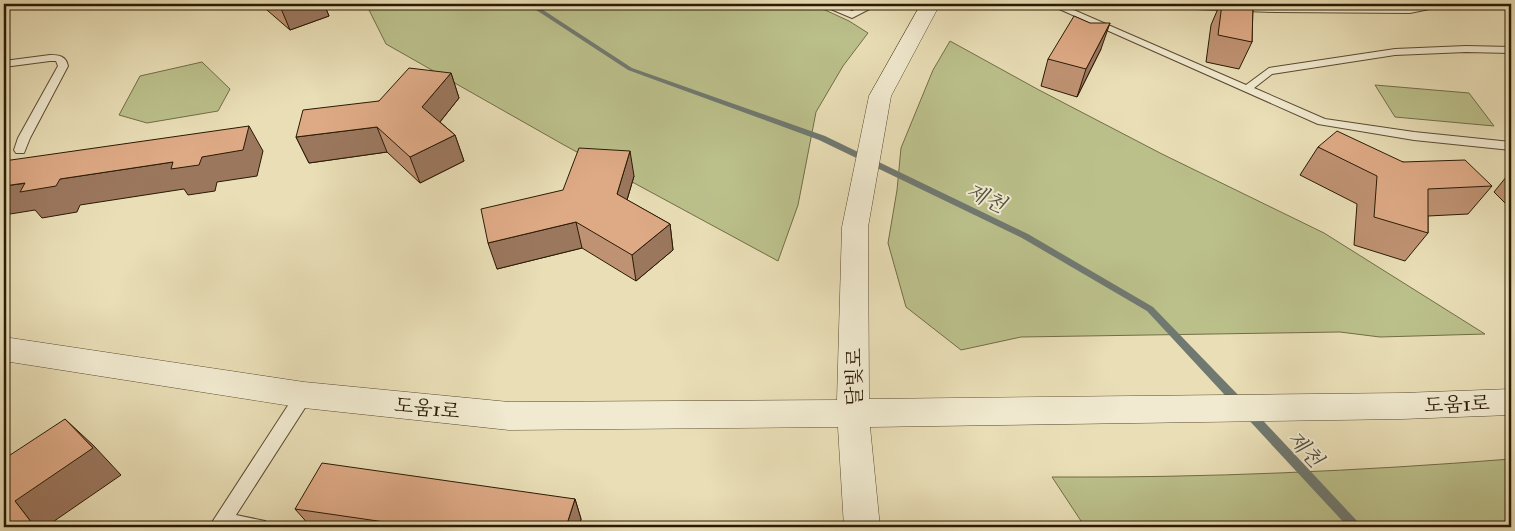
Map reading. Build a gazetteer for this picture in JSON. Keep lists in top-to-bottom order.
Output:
{
  "streets": {
    "street": ["달빛로", "도움1로"]
  },
  "crossings": [
    ["달빛로", "도움1로"]
  ],
  "water": ["제천"]
}
